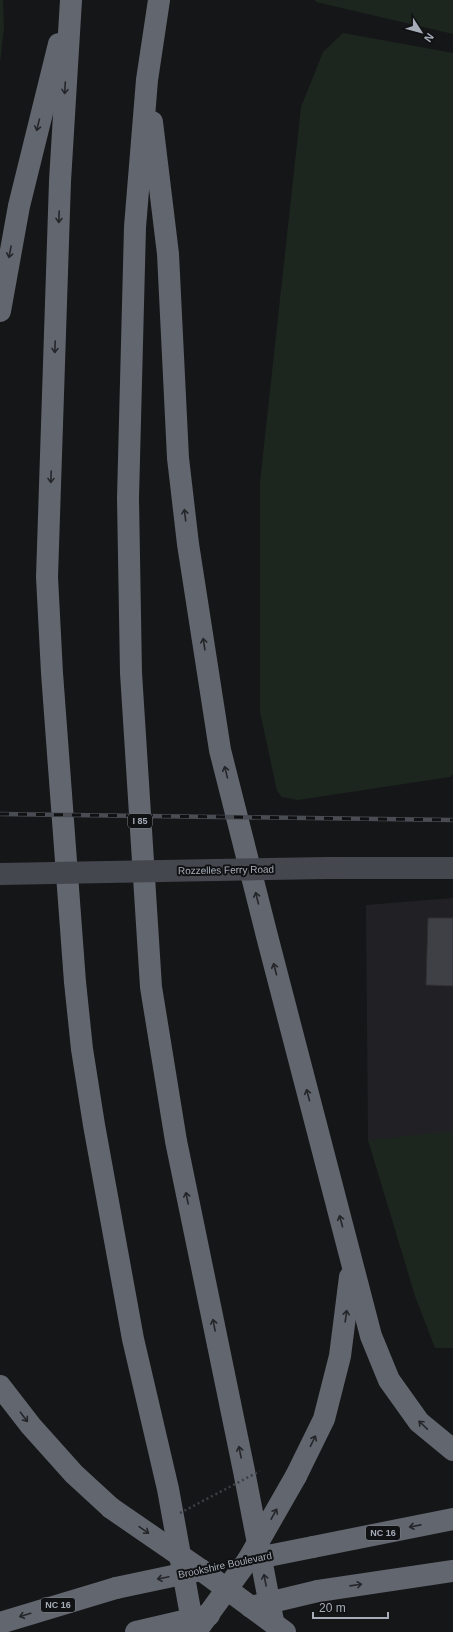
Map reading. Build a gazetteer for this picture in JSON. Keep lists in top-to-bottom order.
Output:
{
  "streets": {
    "highway": ["I 85", "NC 16", "Brookshire Boulevard"],
    "street": ["Rozzelles Ferry Road"]
  },
  "scale_bar": "20 m",
  "north": "bottom right"
}
